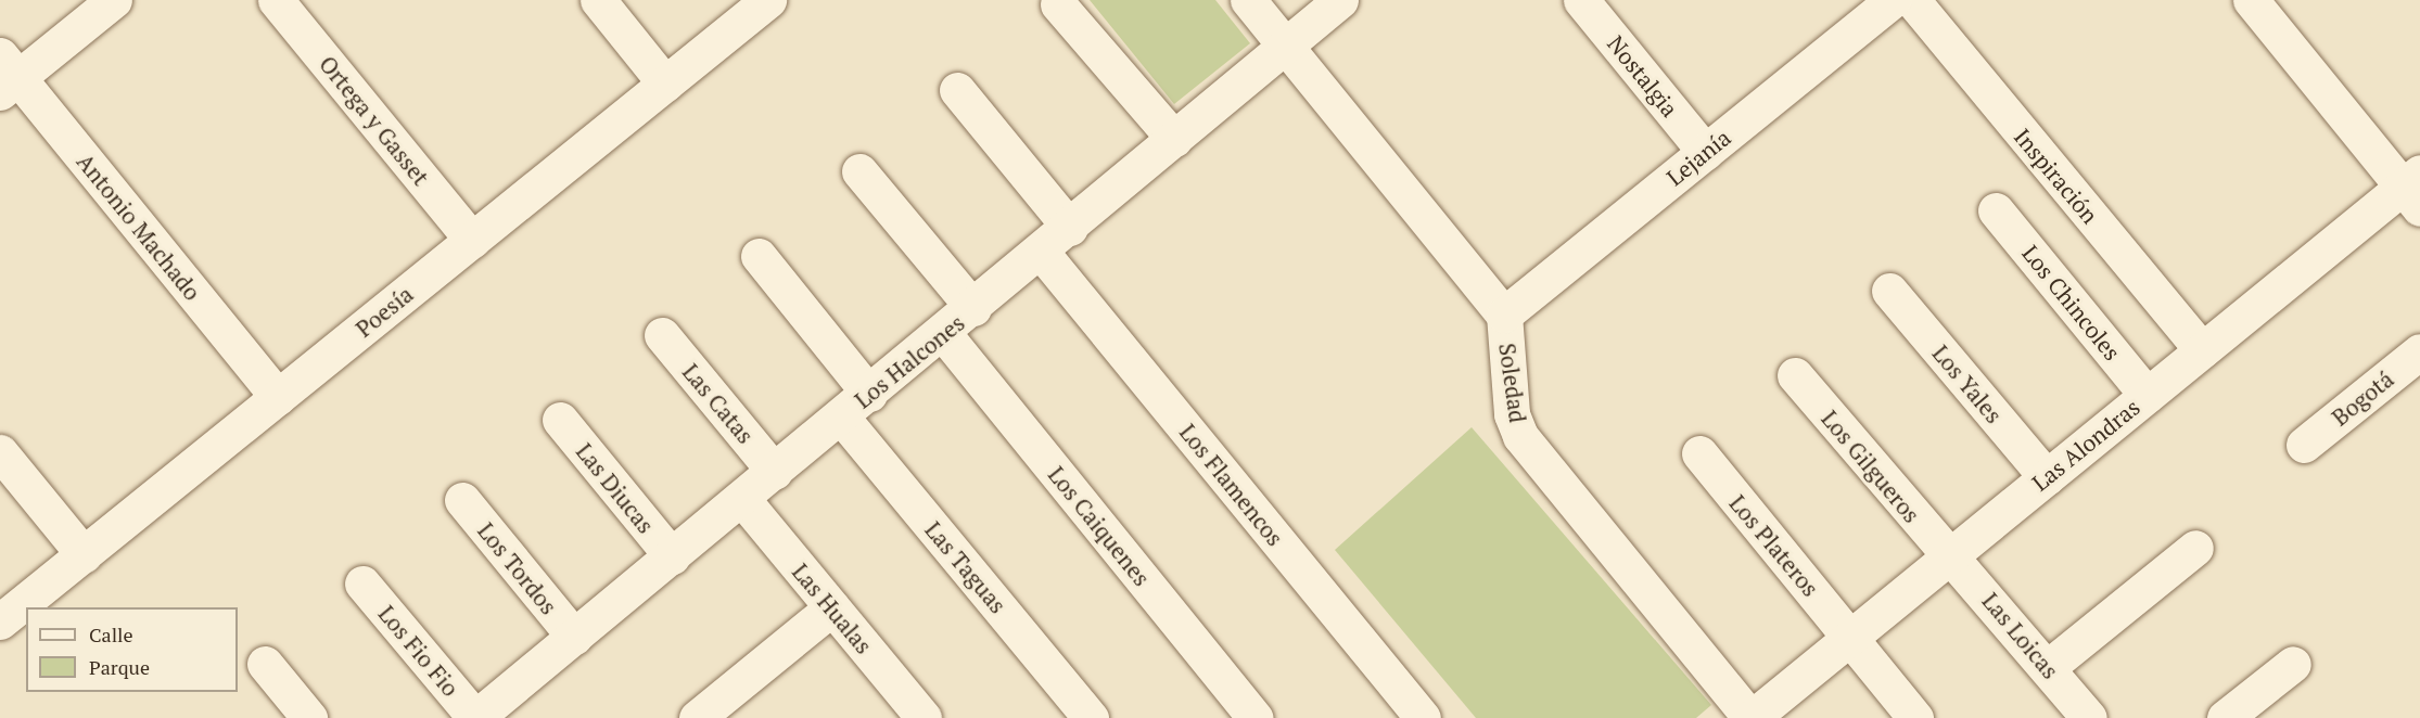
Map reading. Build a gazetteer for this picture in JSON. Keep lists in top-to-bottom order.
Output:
{
  "streets": {
    "street": [
      "Nostalgia",
      "Ortega y Gasset",
      "Lejanía",
      "Inspiración",
      "Antonio Machado",
      "Los Chincoles",
      "Poesía",
      "Los Halcones",
      "Soledad",
      "Los Yales",
      "Bogotá",
      "Las Catas",
      "Las Alondras",
      "Los Gilgueros",
      "Los Flamencos",
      "Las Diucas",
      "Los Caiquenes",
      "Los Plateros",
      "Las Taguas",
      "Los Tordos",
      "Las Hualas",
      "Las Loicas",
      "Los Fio Fio"
    ]
  },
  "crossings": [
    ["Nostalgia", "Lejanía"],
    ["Ortega y Gasset", "Poesía"],
    ["Lejanía", "Soledad"],
    ["Inspiración", "Las Alondras"],
    ["Antonio Machado", "Poesía"],
    ["Los Chincoles", "Las Alondras"],
    ["Los Halcones", "Soledad"],
    ["Los Halcones", "Las Catas"],
    ["Los Halcones", "Los Flamencos"],
    ["Los Halcones", "Las Diucas"],
    ["Los Halcones", "Los Caiquenes"],
    ["Los Halcones", "Las Taguas"],
    ["Los Halcones", "Los Tordos"],
    ["Los Halcones", "Las Hualas"],
    ["Los Halcones", "Los Fio Fio"],
    ["Soledad", "Las Alondras"],
    ["Los Yales", "Las Alondras"],
    ["Las Alondras", "Los Gilgueros"],
    ["Las Alondras", "Los Plateros"],
    ["Las Alondras", "Las Loicas"],
    ["Los Gilgueros", "Las Loicas"]
  ],
  "legend": ["Calle", "Parque"]
}
